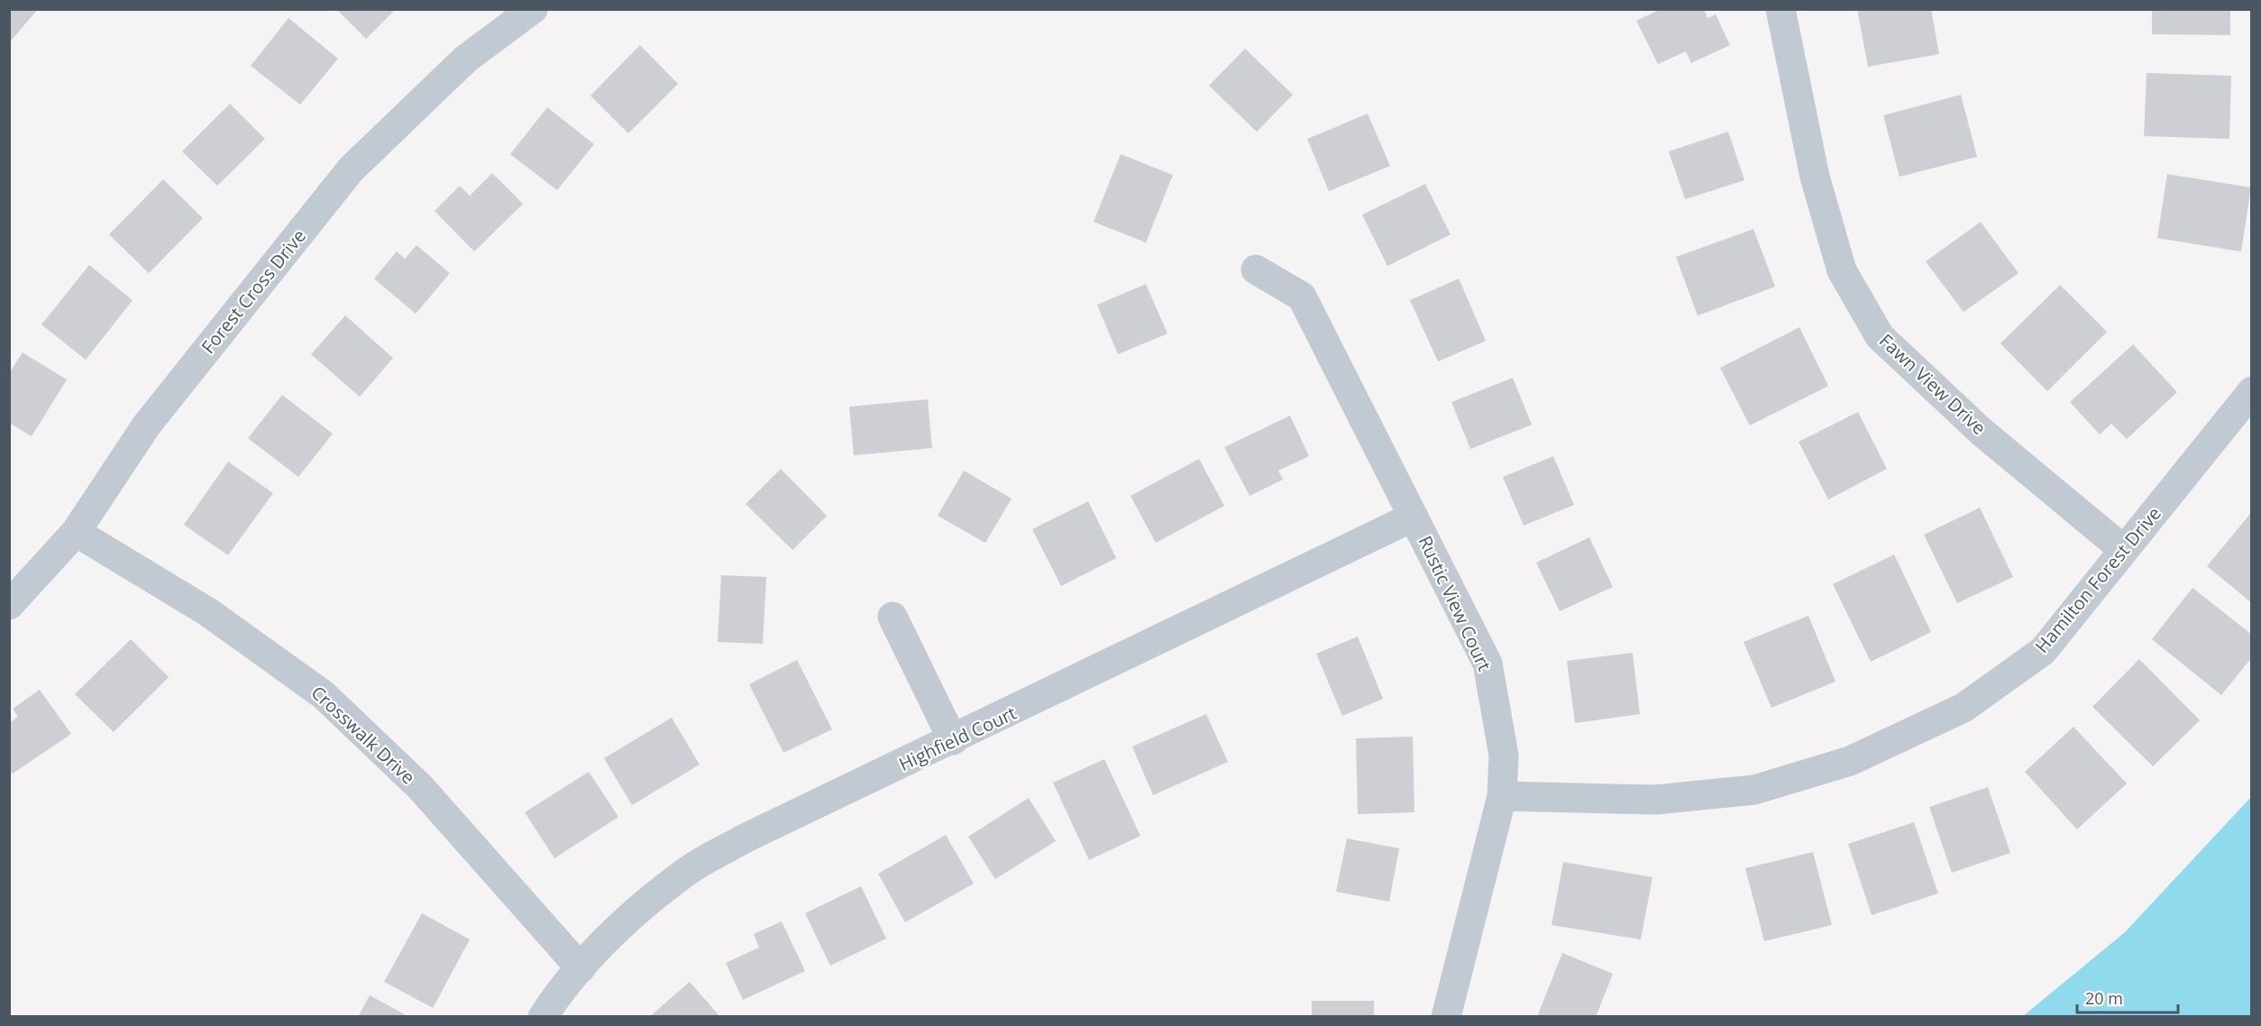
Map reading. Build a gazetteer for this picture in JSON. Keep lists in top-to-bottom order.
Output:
{
  "streets": {
    "street": [
      "Forest Cross Drive",
      "Fawn View Drive",
      "Hamilton Forest Drive",
      "Rustic View Court",
      "Crosswalk Drive",
      "Highfield Court"
    ]
  },
  "crossings": [
    ["Forest Cross Drive", "Crosswalk Drive"],
    ["Fawn View Drive", "Hamilton Forest Drive"],
    ["Hamilton Forest Drive", "Rustic View Court"],
    ["Rustic View Court", "Highfield Court"],
    ["Crosswalk Drive", "Highfield Court"]
  ],
  "scale_bar": "20 m"
}
